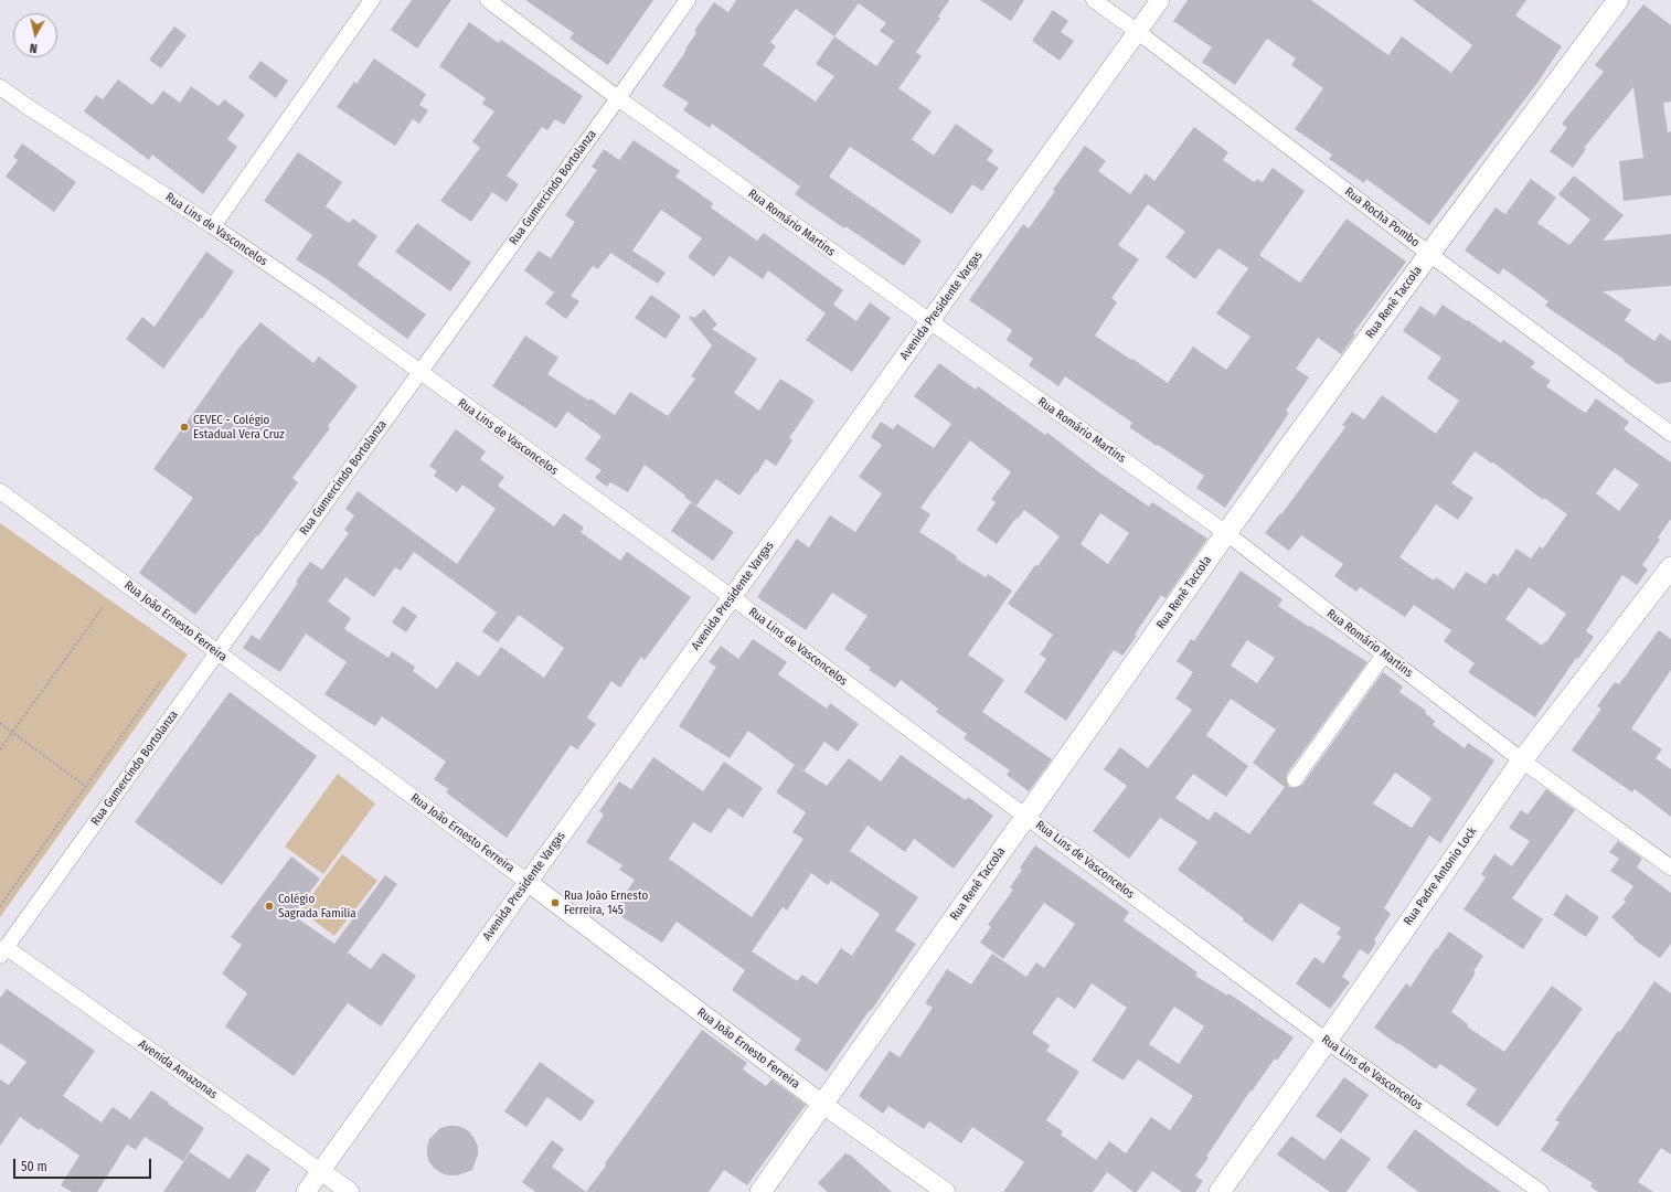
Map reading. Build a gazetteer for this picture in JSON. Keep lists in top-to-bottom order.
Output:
{
  "streets": {
    "main road": ["Rua Renê Taccola", "Rua Padre Antonio Lock"],
    "street": [
      "Rua Gumercindo Bortolanza",
      "Rua Rocha Pombo",
      "Rua Romário Martins",
      "Rua Lins de Vasconcelos",
      "Avenida Presidente Vargas",
      "Rua João Ernesto Ferreira",
      "Avenida Amazonas"
    ]
  },
  "crossings": [
    ["Rua Gumercindo Bortolanza", "Rua Romário Martins"],
    ["Rua Gumercindo Bortolanza", "Rua Lins de Vasconcelos"],
    ["Rua Gumercindo Bortolanza", "Rua João Ernesto Ferreira"],
    ["Rua Gumercindo Bortolanza", "Avenida Amazonas"],
    ["Rua Rocha Pombo", "Rua Renê Taccola"],
    ["Rua Rocha Pombo", "Avenida Presidente Vargas"],
    ["Rua Romário Martins", "Rua Renê Taccola"],
    ["Rua Romário Martins", "Avenida Presidente Vargas"],
    ["Rua Romário Martins", "Rua Padre Antonio Lock"],
    ["Rua Lins de Vasconcelos", "Rua Renê Taccola"],
    ["Rua Lins de Vasconcelos", "Avenida Presidente Vargas"],
    ["Rua Lins de Vasconcelos", "Rua Padre Antonio Lock"],
    ["Rua Renê Taccola", "Rua João Ernesto Ferreira"],
    ["Avenida Presidente Vargas", "Rua João Ernesto Ferreira"],
    ["Avenida Presidente Vargas", "Avenida Amazonas"]
  ],
  "places": ["CEVEC - Colégio Estadual Vera Cruz", "Rua João Ernesto Ferreira, 145", "Colégio Sagrada Família"],
  "scale_bar": "50 m",
  "north": "bottom"
}
